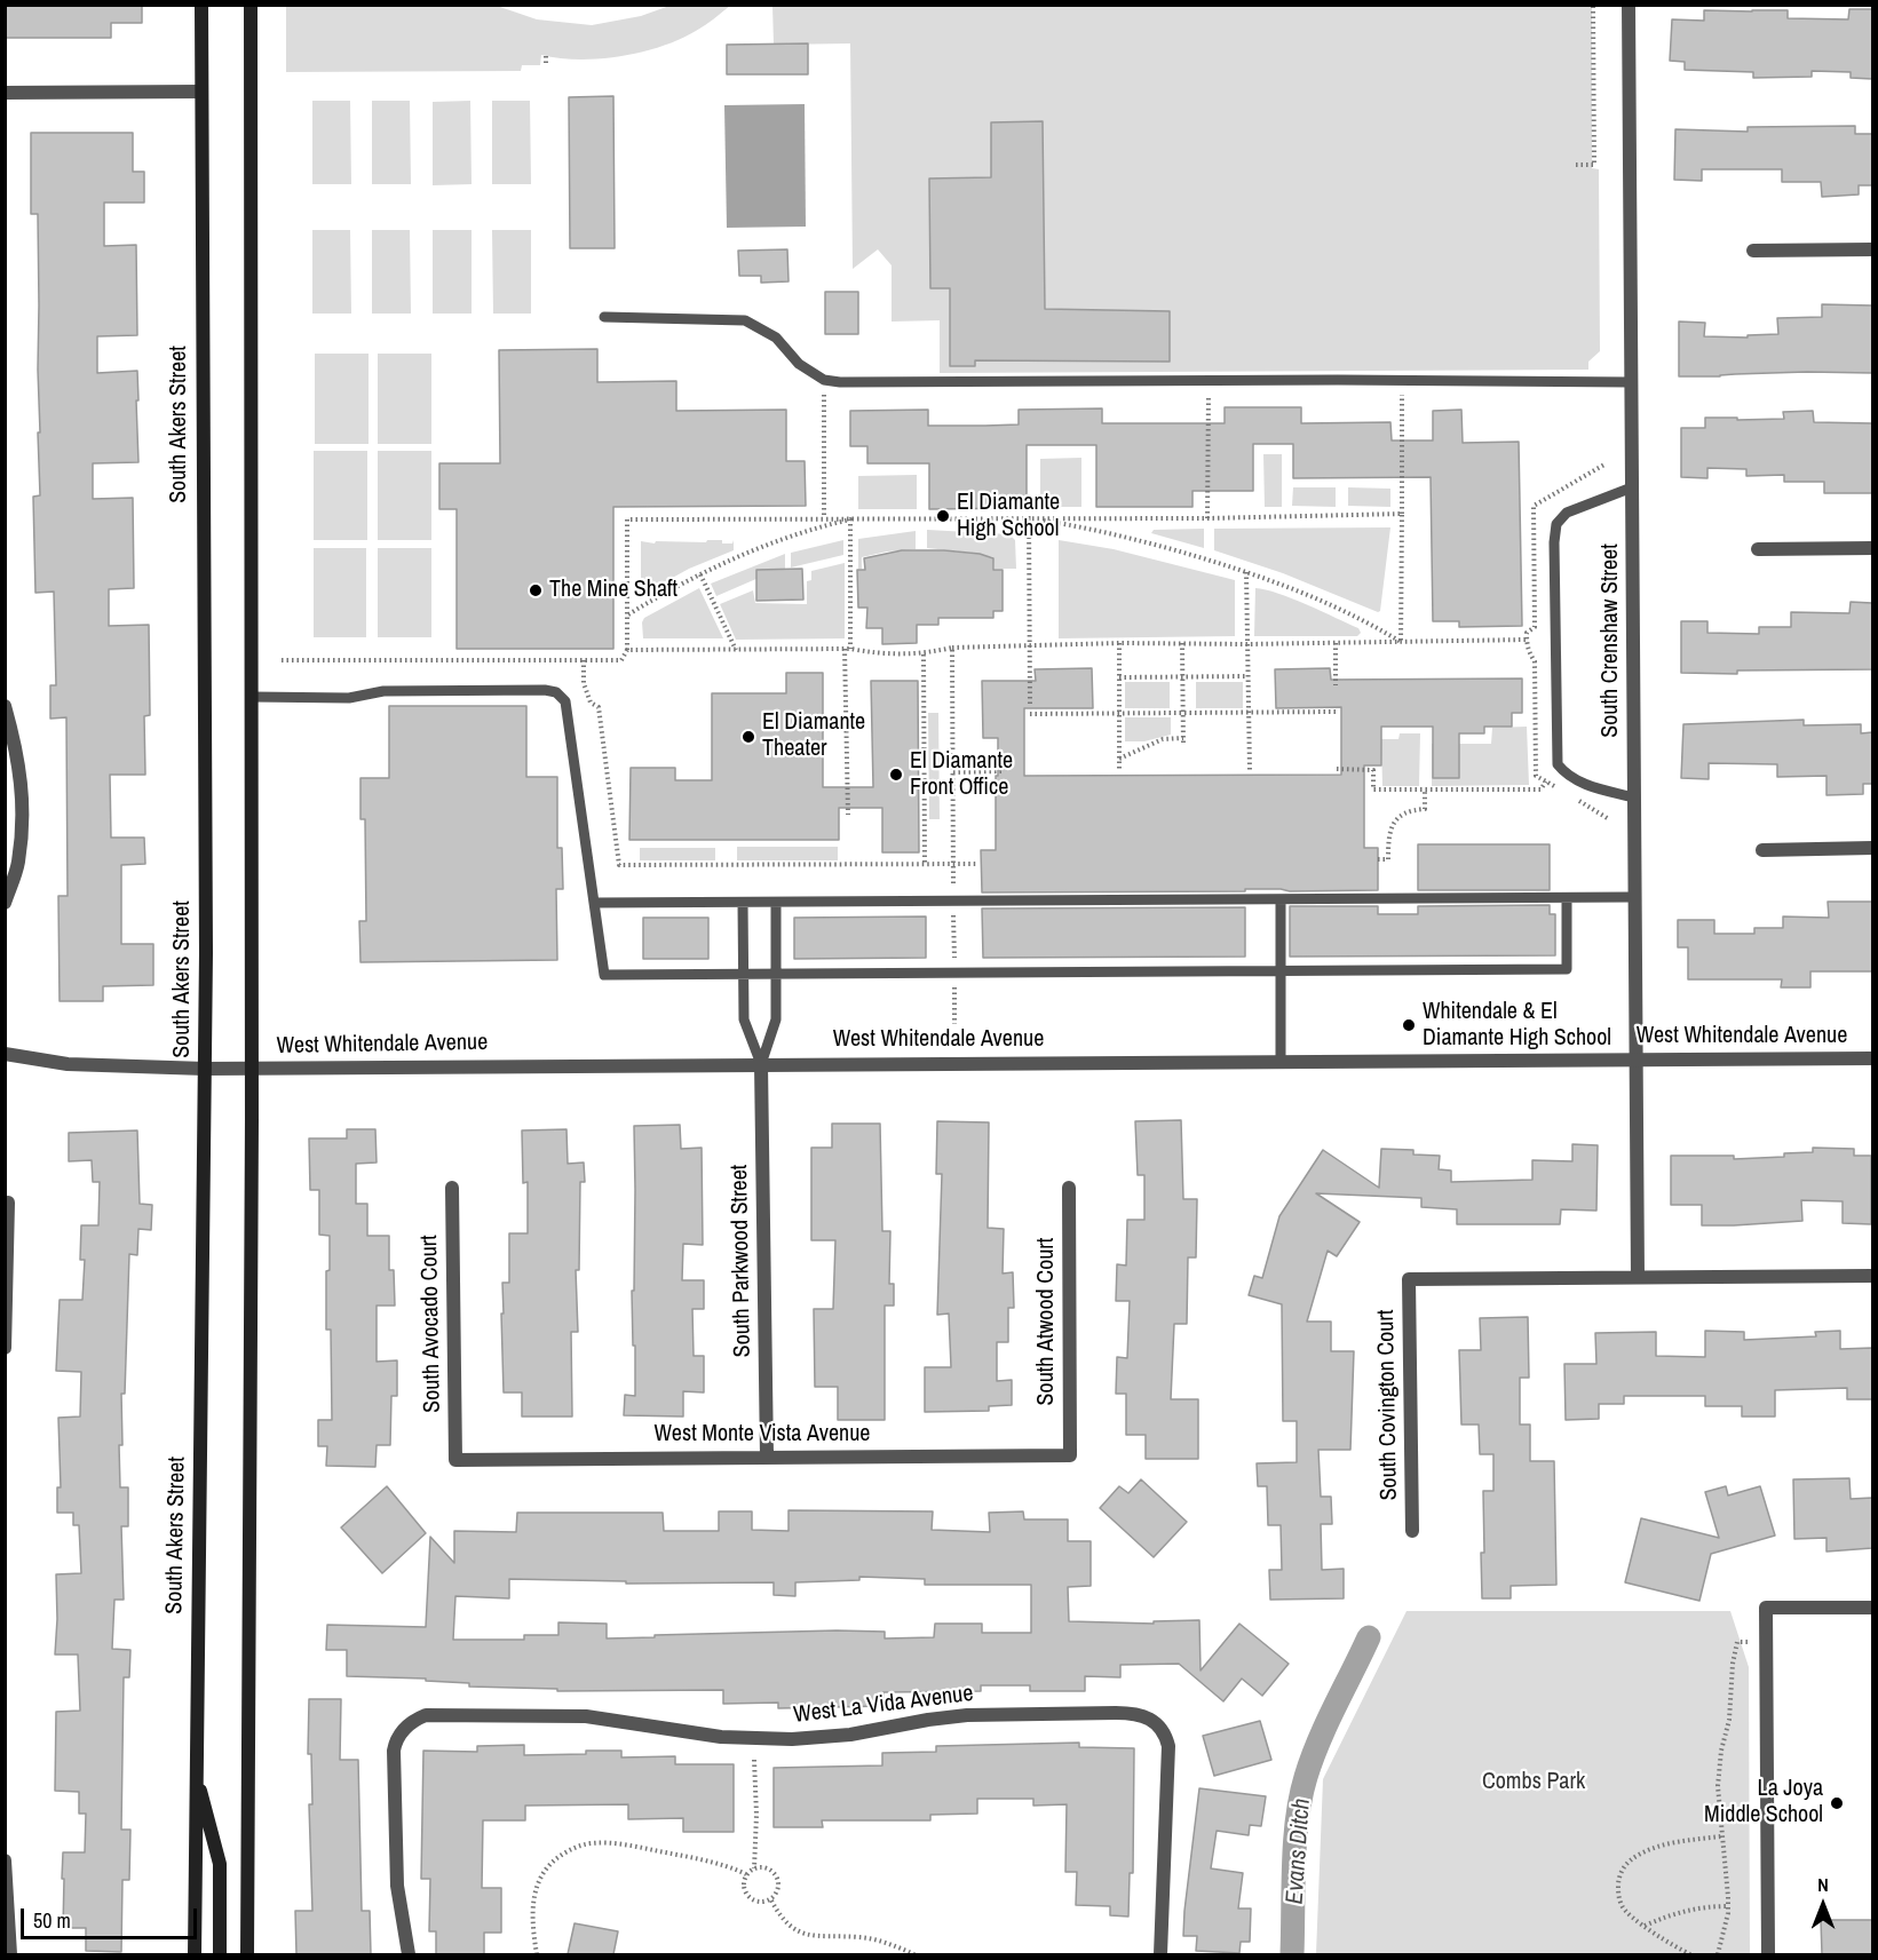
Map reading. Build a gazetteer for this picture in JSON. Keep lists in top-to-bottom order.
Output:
{
  "streets": {
    "main road": ["South Akers Street"],
    "street": [
      "South Crenshaw Street",
      "West Whitendale Avenue",
      "South Parkwood Street",
      "South Atwood Court",
      "South Avocado Court",
      "South Covington Court",
      "West Monte Vista Avenue",
      "West La Vida Avenue"
    ]
  },
  "crossings": [
    ["South Akers Street", "West Whitendale Avenue"],
    ["South Crenshaw Street", "West Whitendale Avenue"],
    ["South Crenshaw Street", "South Covington Court"],
    ["West Whitendale Avenue", "South Parkwood Street"],
    ["South Parkwood Street", "West Monte Vista Avenue"],
    ["South Atwood Court", "West Monte Vista Avenue"],
    ["South Avocado Court", "West Monte Vista Avenue"]
  ],
  "water": ["Evans Ditch"],
  "parks": ["Combs Park"],
  "places": [
    "El Diamante High School",
    "The Mine Shaft",
    "El Diamante Theater",
    "El Diamante Front Office",
    "Whitendale & El Diamante High School",
    "La Joya Middle School"
  ],
  "scale_bar": "50 m",
  "north": "top"
}
